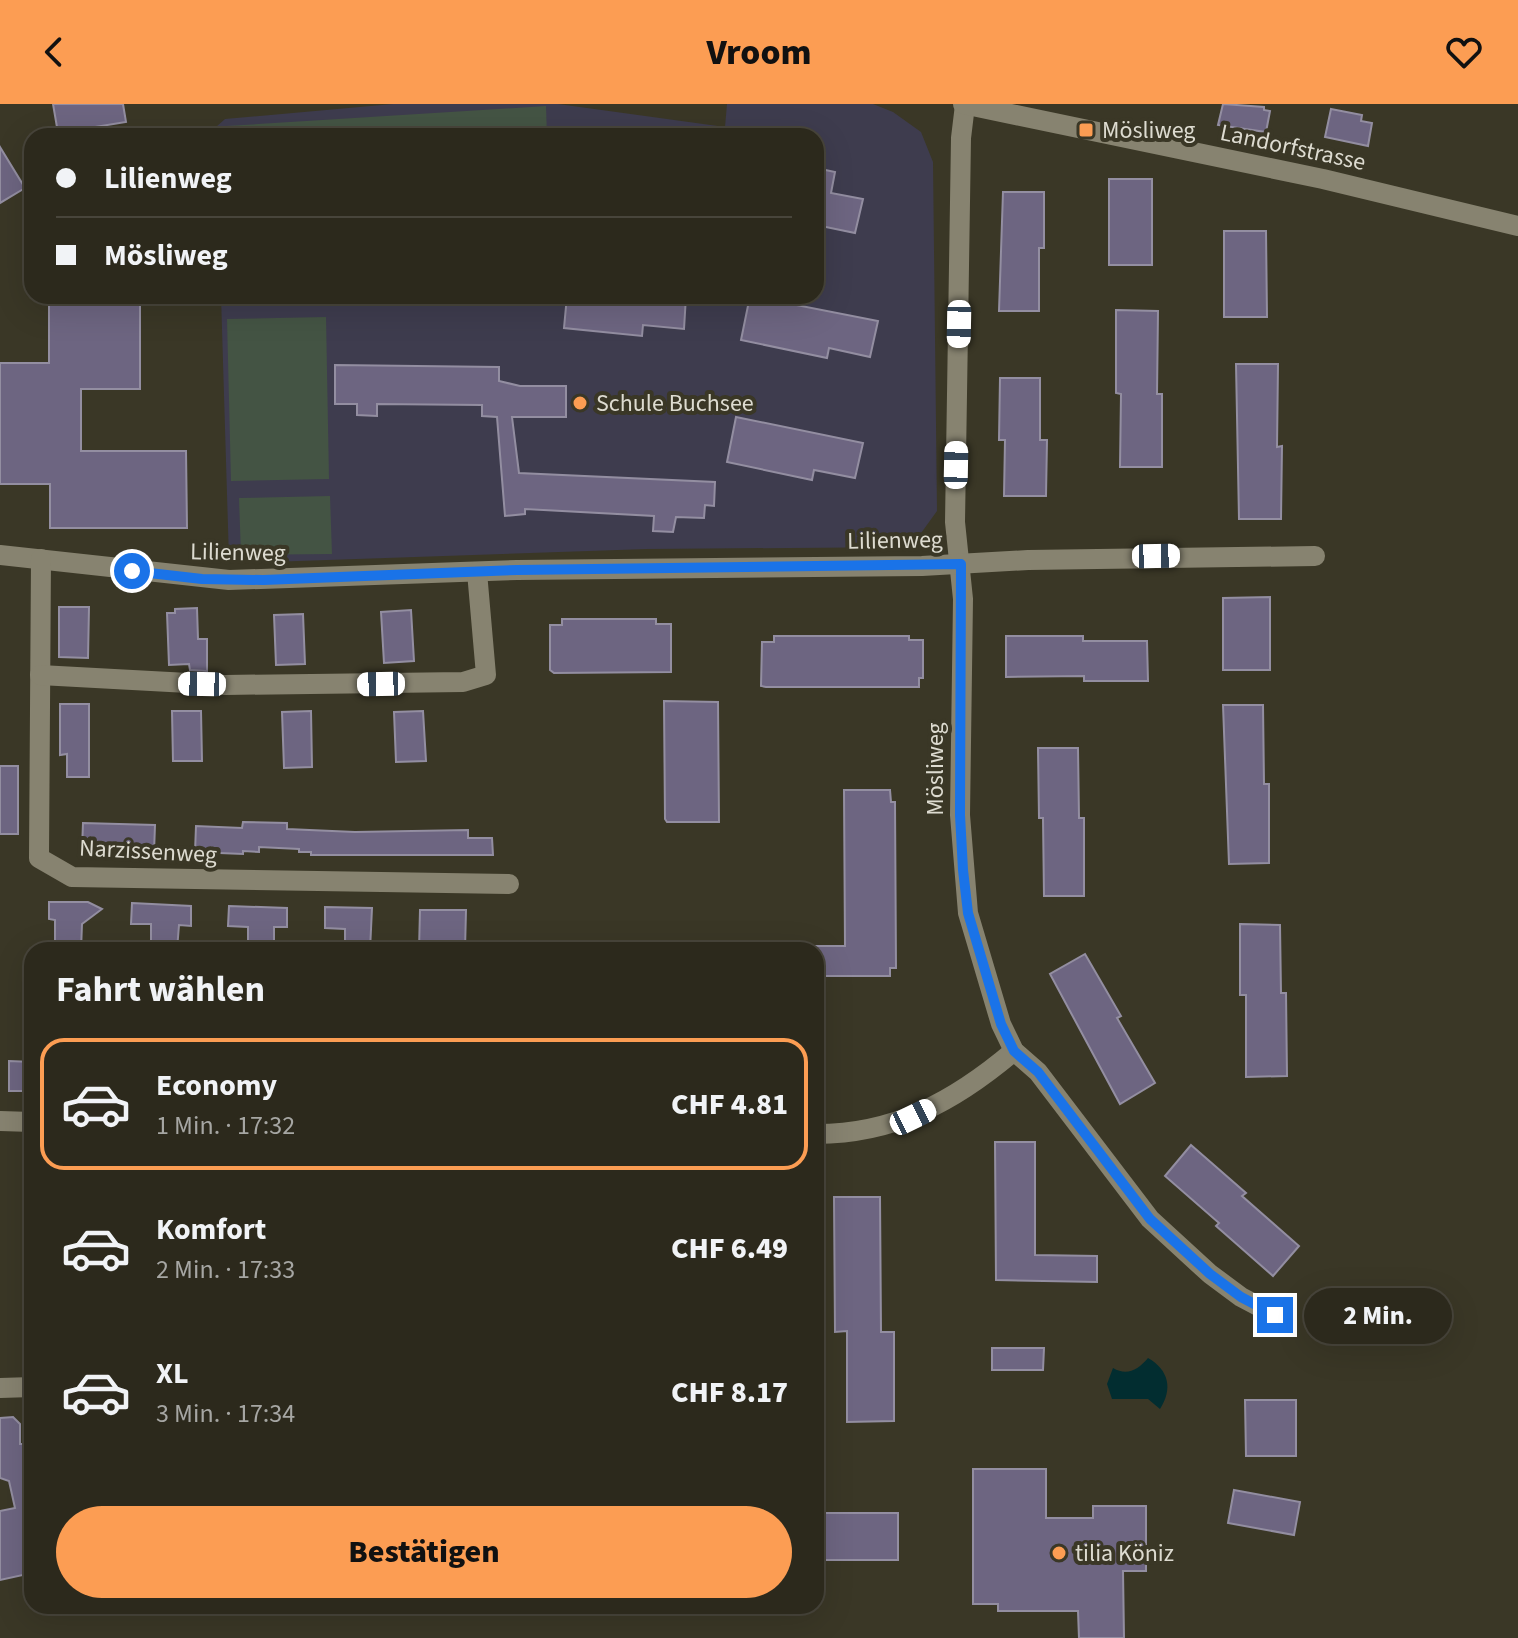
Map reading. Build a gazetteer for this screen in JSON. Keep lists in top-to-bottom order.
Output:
{
  "streets": {
    "street": [
      "Landorfstrasse",
      "Lilienweg",
      "Mösliweg",
      "Narzissenweg"
    ]
  },
  "crossings": [
    ["Landorfstrasse", "Mösliweg"],
    ["Lilienweg", "Mösliweg"],
    ["Lilienweg", "Narzissenweg"]
  ],
  "places": {
    "transit": ["Mösliweg"],
    "other": ["Schule Buchsee", "tilia Köniz"]
  },
  "page": {
    "header": "Vroom",
    "banner": ["Lilienweg", "Mösliweg"],
    "heading": "Fahrt wählen",
    "list": [
      {
        "name": "Economy",
        "note": "1 Min. · 17:32",
        "value": "CHF 4.81"
      },
      {
        "name": "Komfort",
        "note": "2 Min. · 17:33",
        "value": "CHF 6.49"
      },
      {
        "name": "XL",
        "note": "3 Min. · 17:34",
        "value": "CHF 8.17"
      }
    ],
    "bubble": "2 Min.",
    "buttons": "Bestätigen"
  }
}
